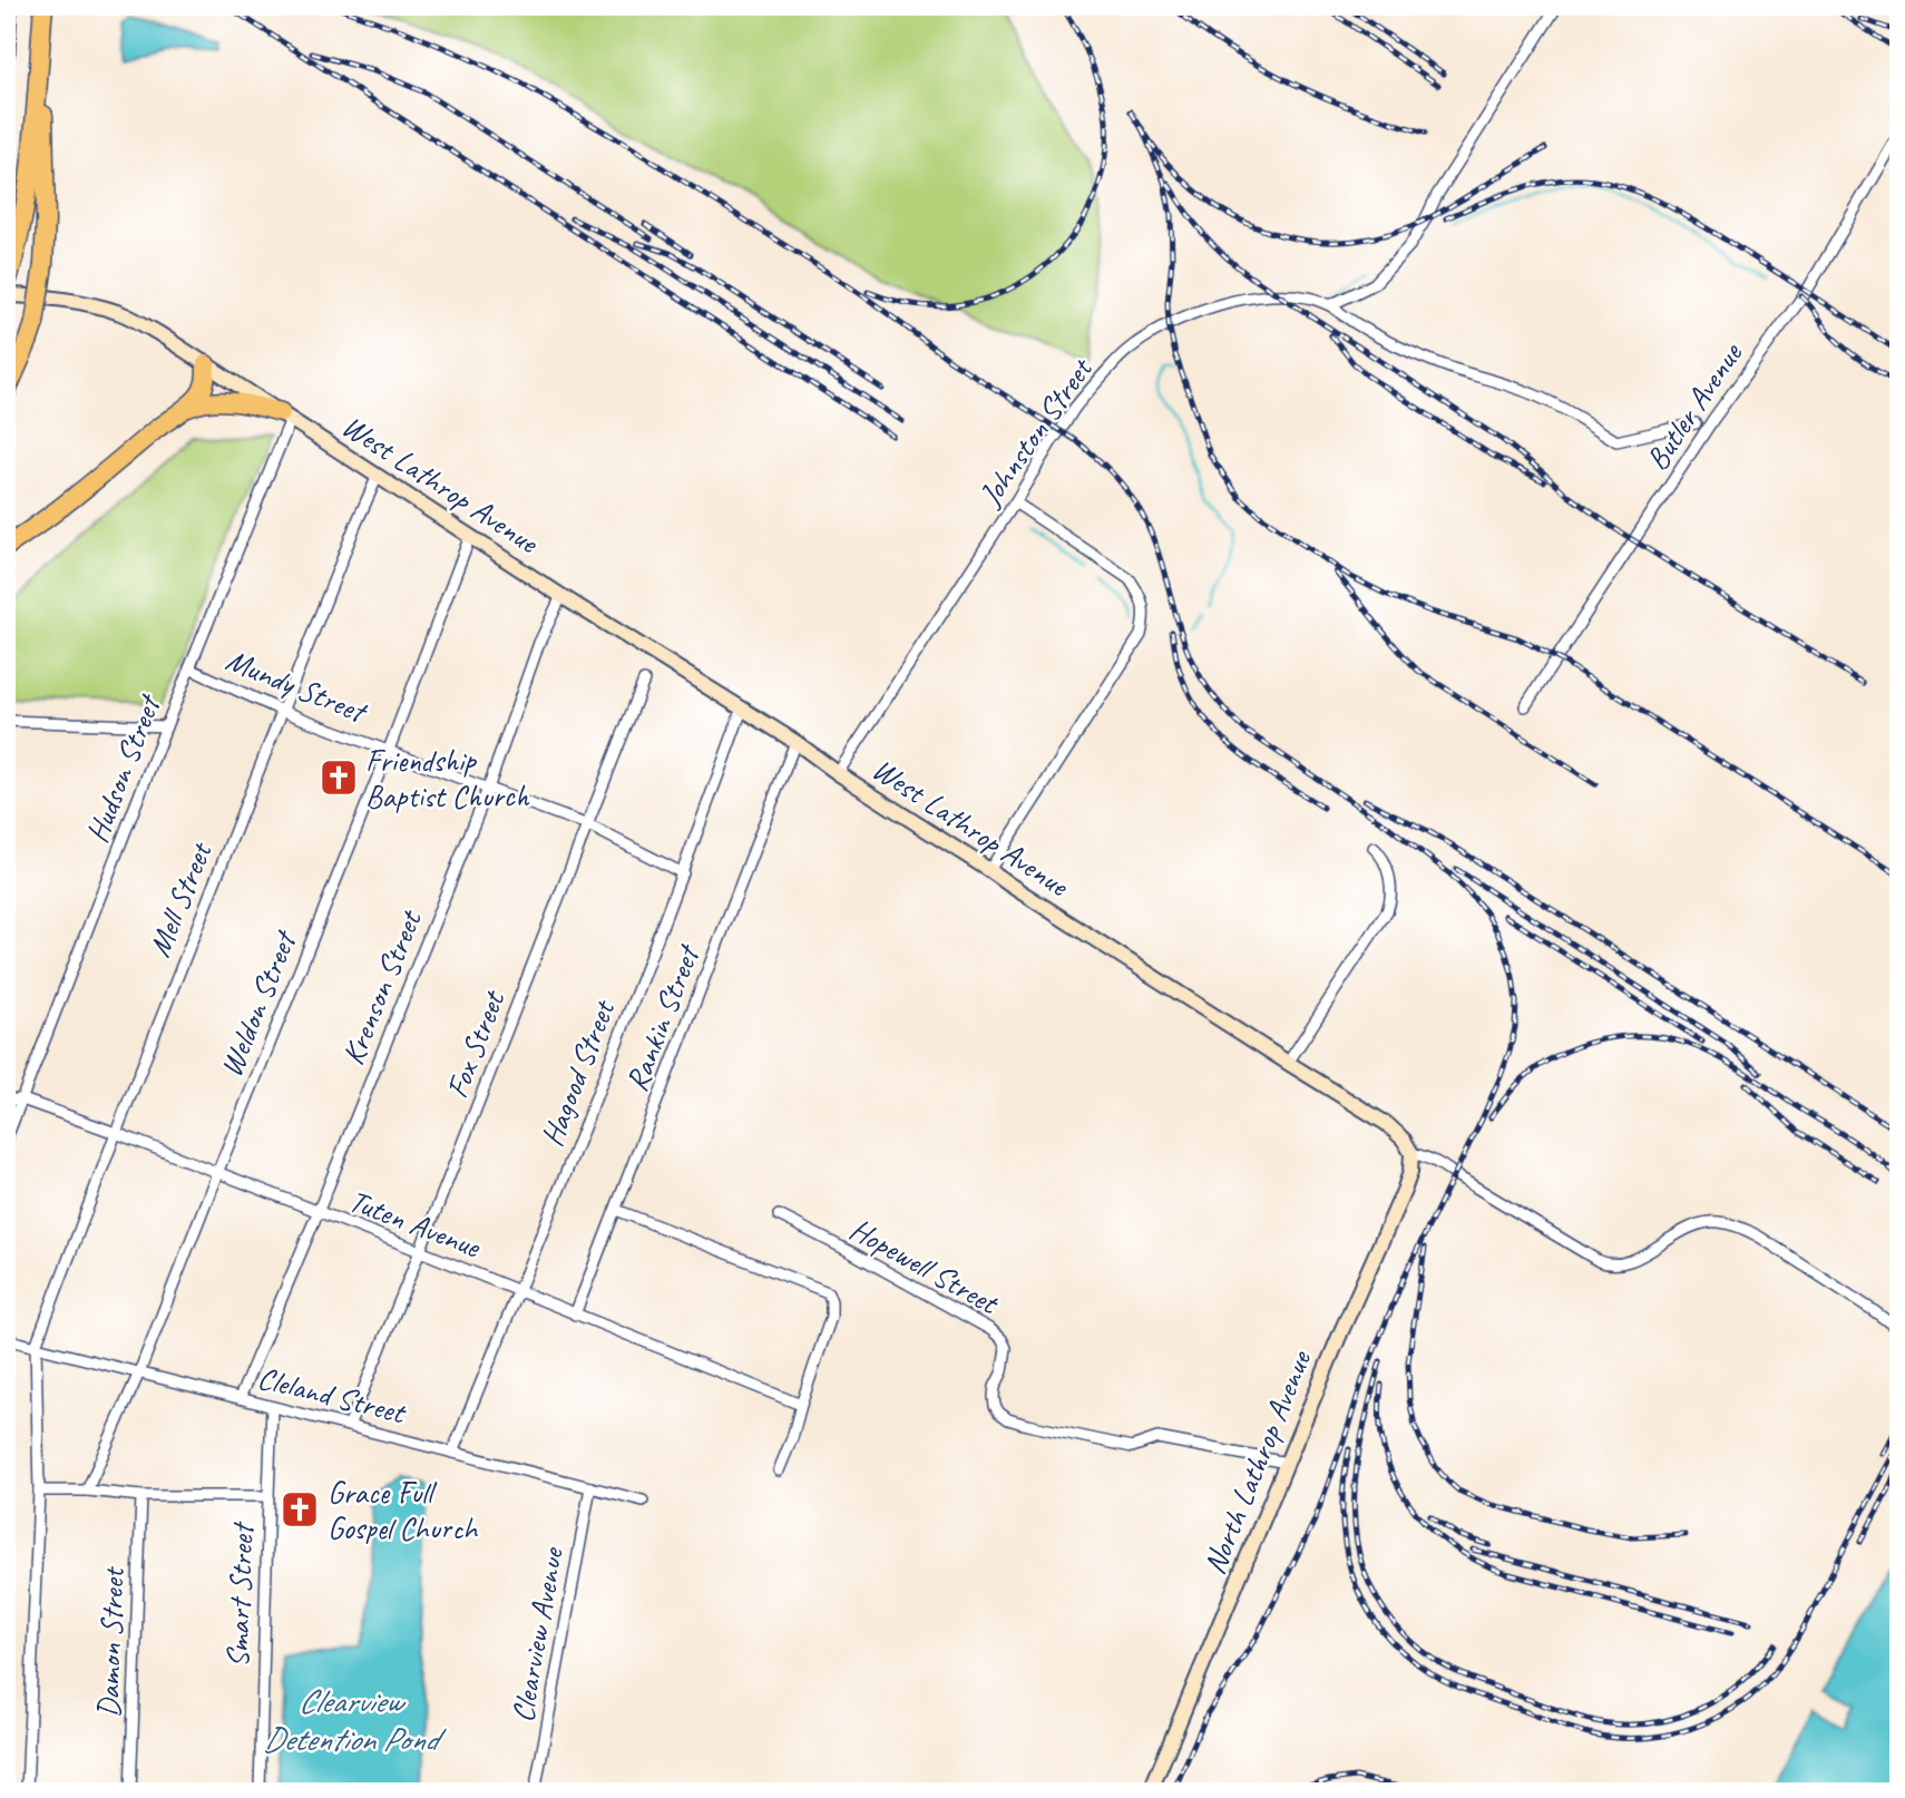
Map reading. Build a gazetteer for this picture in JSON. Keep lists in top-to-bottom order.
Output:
{
  "streets": {
    "street": [
      "Butler Avenue",
      "Johnston Street",
      "West Lathrop Avenue",
      "Mundy Street",
      "Hudson Street",
      "Mell Street",
      "Krenson Street",
      "Weldon Street",
      "Rankin Street",
      "Fox Street",
      "Hagood Street",
      "Tuten Avenue",
      "Hopewell Street",
      "Cleland Street",
      "North Lathrop Avenue",
      "Smart Street",
      "Clearview Avenue",
      "Damon Street"
    ]
  },
  "crossings": [
    ["Johnston Street", "West Lathrop Avenue"],
    ["West Lathrop Avenue", "Hudson Street"],
    ["West Lathrop Avenue", "Mell Street"],
    ["West Lathrop Avenue", "Krenson Street"],
    ["West Lathrop Avenue", "Weldon Street"],
    ["West Lathrop Avenue", "Rankin Street"],
    ["West Lathrop Avenue", "Hagood Street"],
    ["West Lathrop Avenue", "North Lathrop Avenue"],
    ["Mundy Street", "Hudson Street"],
    ["Mundy Street", "Mell Street"],
    ["Mundy Street", "Krenson Street"],
    ["Mundy Street", "Weldon Street"],
    ["Mundy Street", "Fox Street"],
    ["Mundy Street", "Hagood Street"],
    ["Hudson Street", "Tuten Avenue"],
    ["Mell Street", "Tuten Avenue"],
    ["Mell Street", "Cleland Street"],
    ["Krenson Street", "Tuten Avenue"],
    ["Krenson Street", "Cleland Street"],
    ["Weldon Street", "Tuten Avenue"],
    ["Weldon Street", "Cleland Street"],
    ["Rankin Street", "Tuten Avenue"],
    ["Fox Street", "Tuten Avenue"],
    ["Fox Street", "Cleland Street"],
    ["Hagood Street", "Tuten Avenue"],
    ["Hagood Street", "Cleland Street"],
    ["Hopewell Street", "North Lathrop Avenue"],
    ["Cleland Street", "Smart Street"],
    ["Cleland Street", "Clearview Avenue"]
  ],
  "water": ["Clearview Detention Pond"],
  "places": {
    "church": ["Friendship Baptist Church", "Grace Full Gospel Church"]
  }
}
